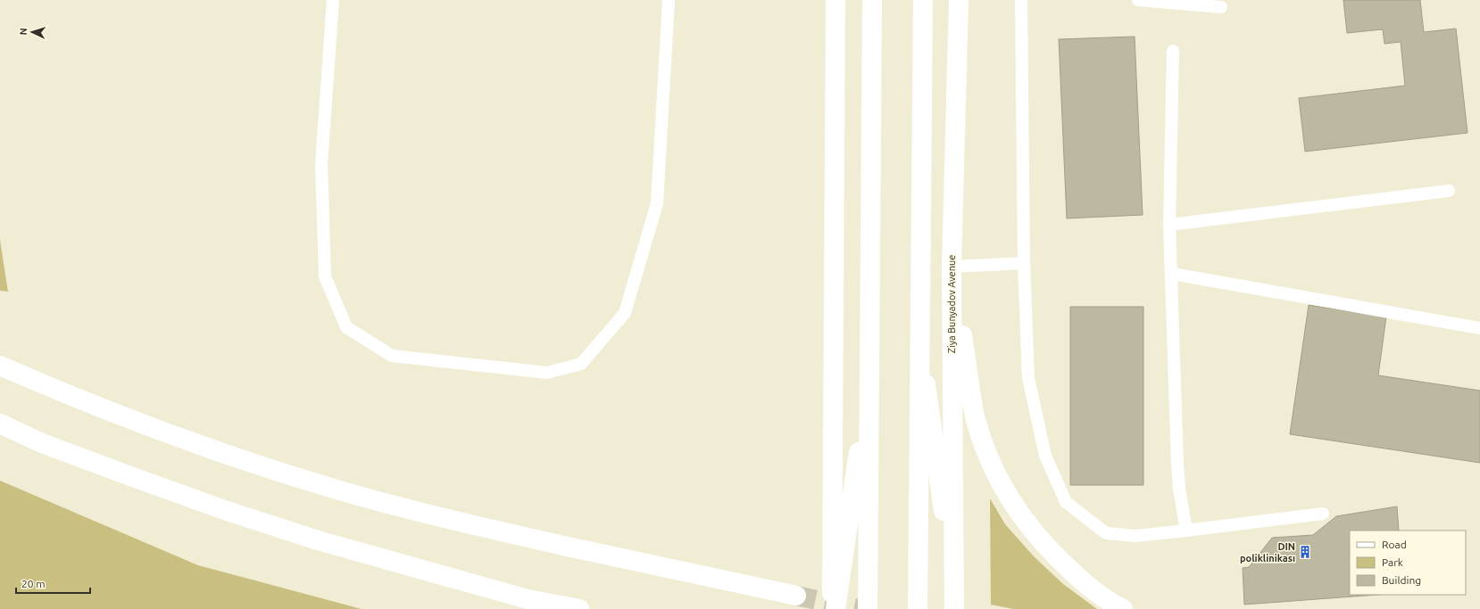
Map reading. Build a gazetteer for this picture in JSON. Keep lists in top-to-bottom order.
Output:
{
  "streets": {
    "main road": ["Ziya Bunyadov Avenue"]
  },
  "places": {
    "building": ["DIN poliklinikası"]
  },
  "legend": ["Road", "Park", "Building"],
  "scale_bar": "20 m",
  "north": "left"
}
